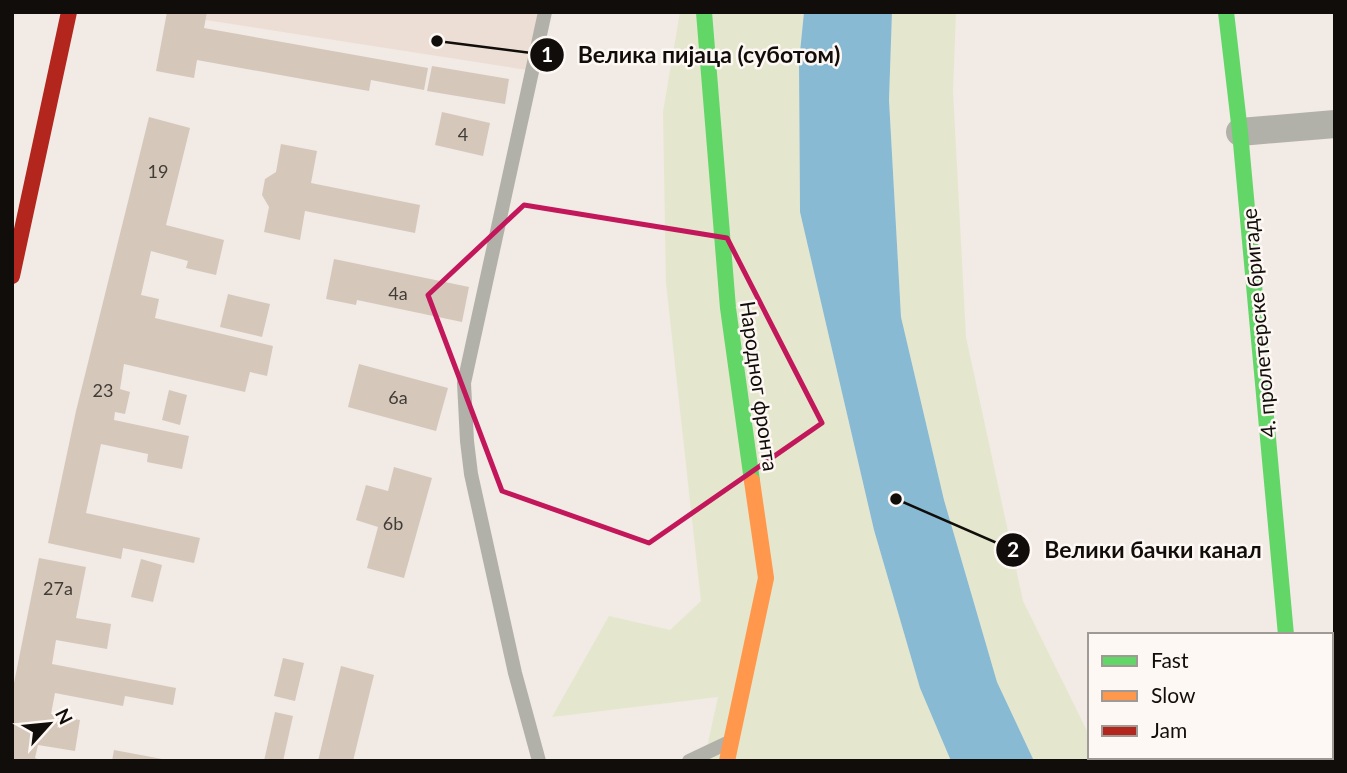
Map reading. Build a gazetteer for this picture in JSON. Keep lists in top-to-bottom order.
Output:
{
  "streets": {
    "street": ["4. пролетерске бригаде", "Народног фронта"]
  },
  "places": ["Велика пијаца (суботом)", "Велики бачки канал"],
  "house_numbers": [
    "4",
    "19",
    "4a",
    "23",
    "6a",
    "6b",
    "27a"
  ],
  "legend": ["Fast", "Slow", "Jam"],
  "north": "top right"
}
